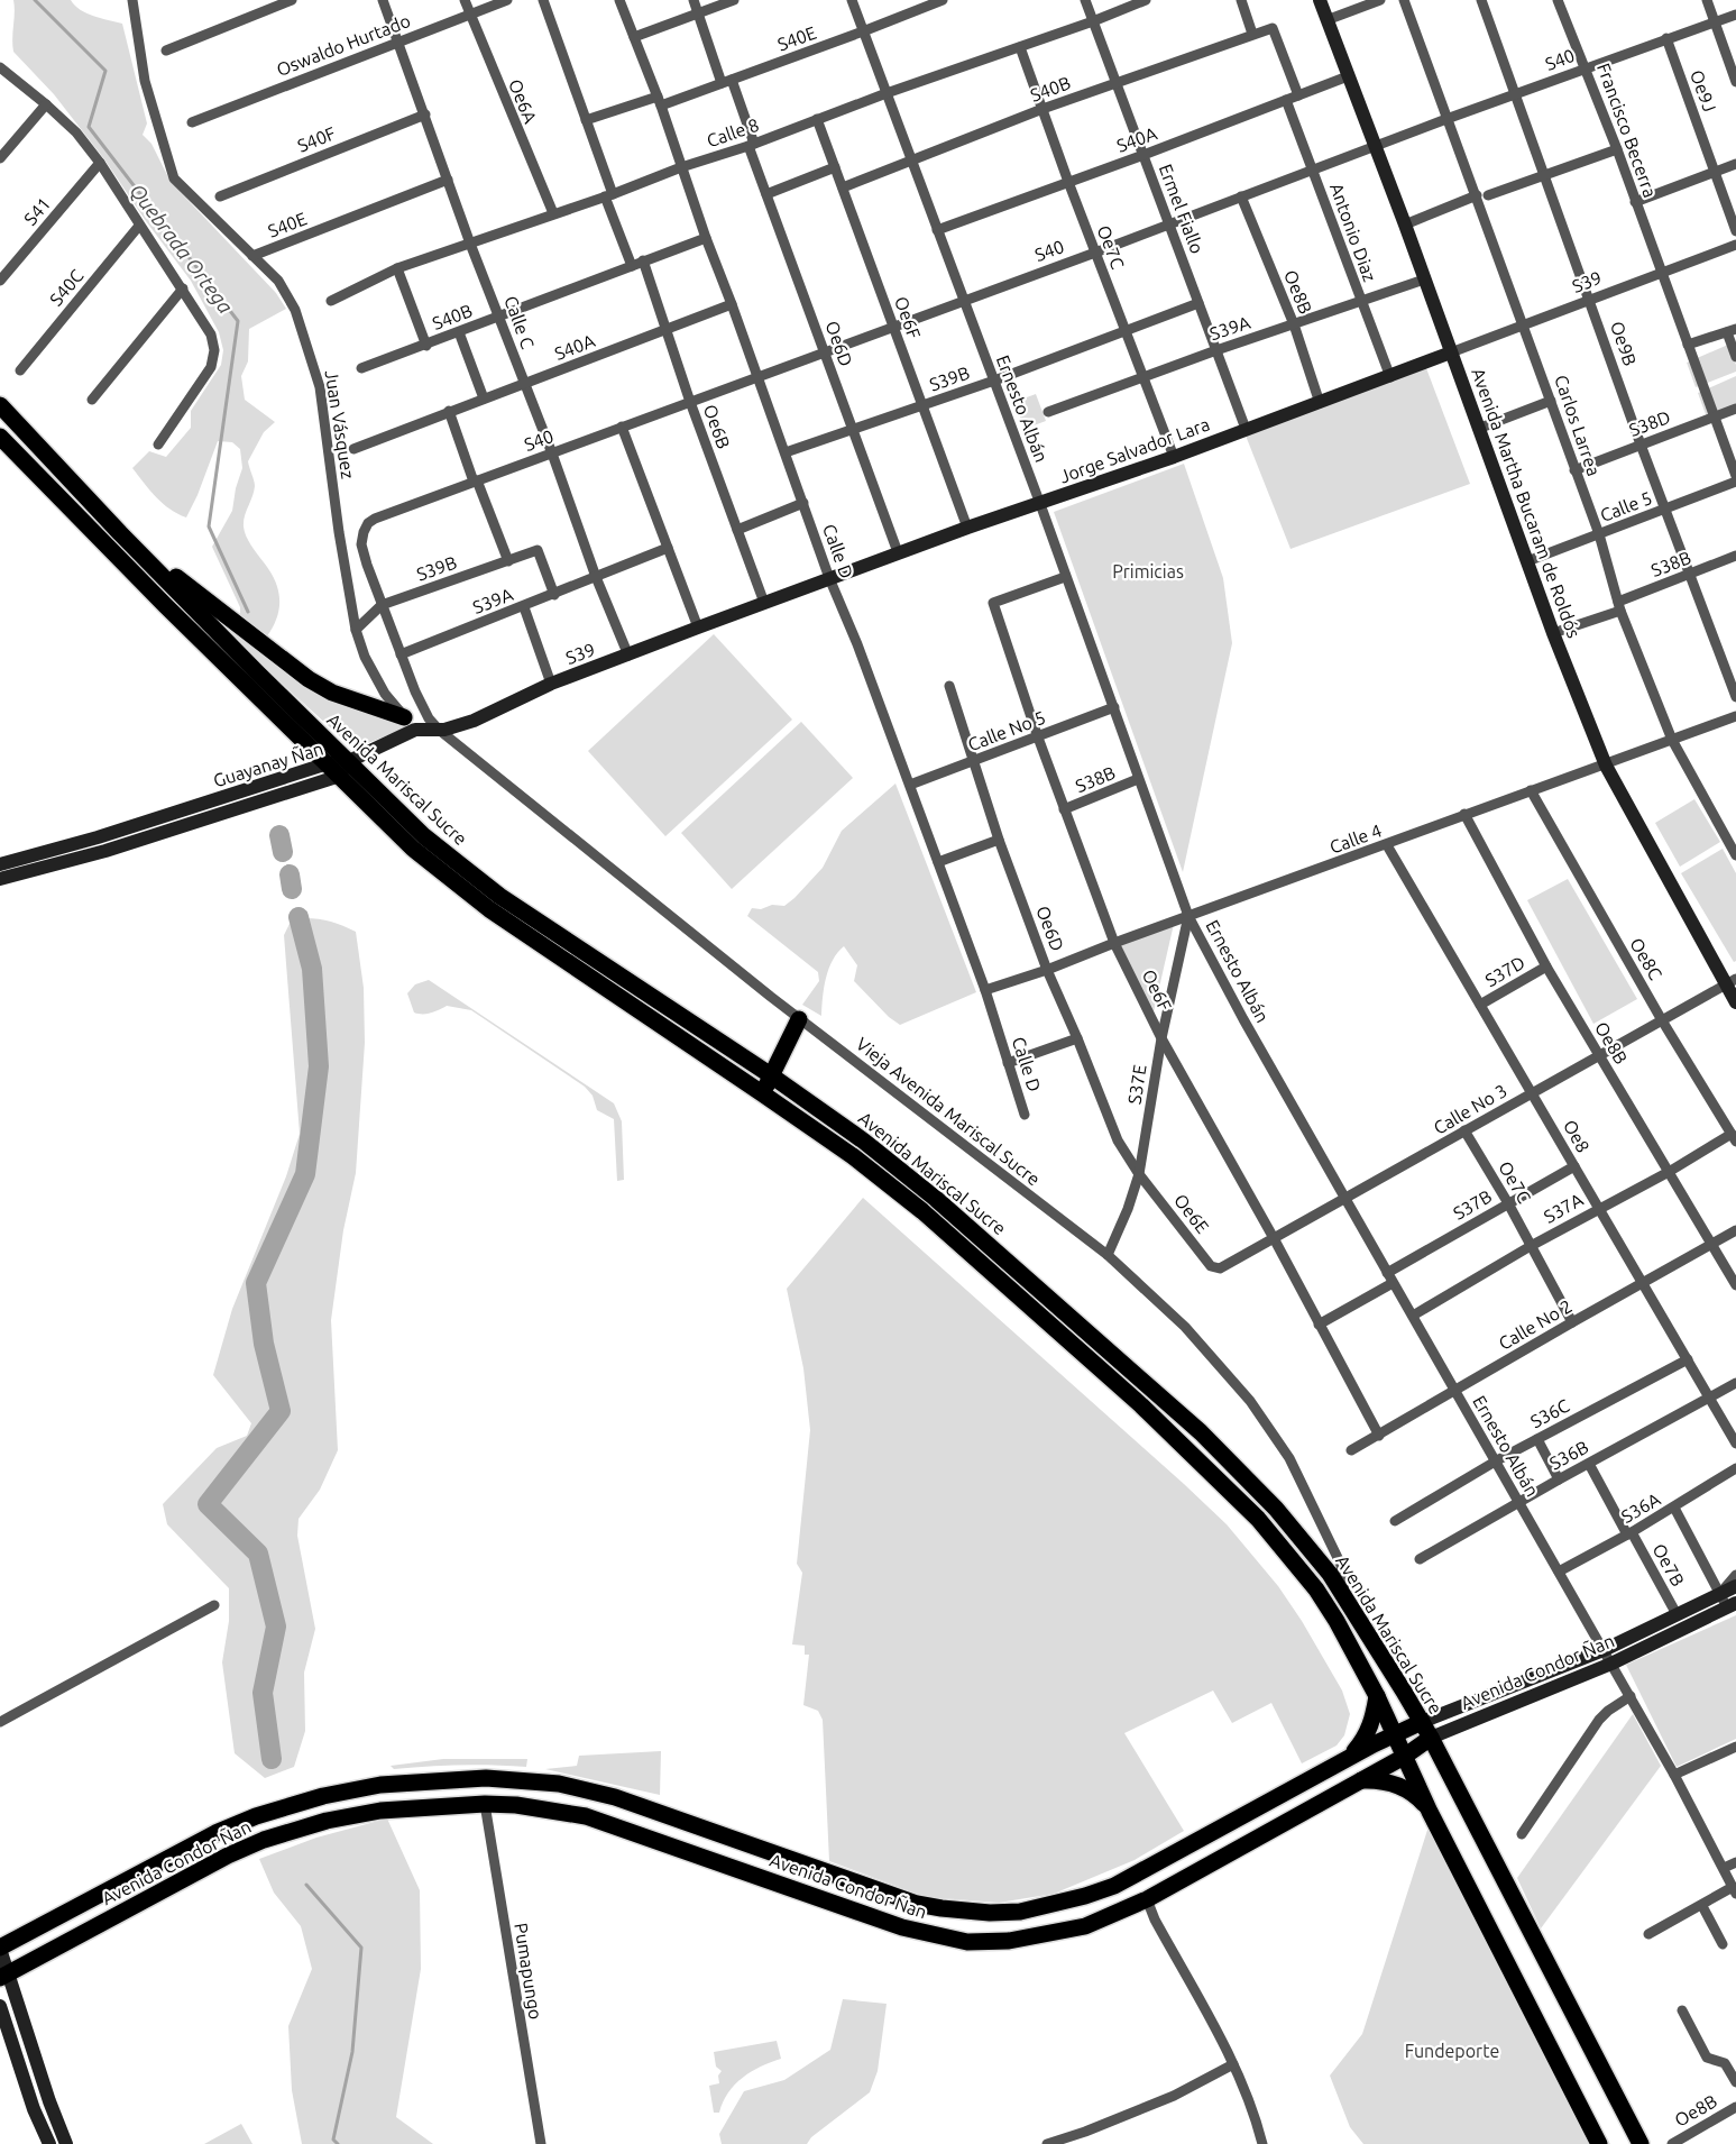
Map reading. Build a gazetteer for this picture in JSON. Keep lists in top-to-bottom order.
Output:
{
  "streets": {
    "main road": ["Avenida Mariscal Sucre", "Avenida Condor Ñan"],
    "street": [
      "S40E",
      "Oswaldo Hurtado",
      "S40",
      "S40B",
      "Oe9J",
      "Oe6A",
      "Francisco Becerra",
      "Calle 8",
      "S40F",
      "S40A",
      "Ermel Fiallo",
      "S41",
      "Antonio Diaz",
      "Oe7C",
      "S39",
      "S40C",
      "Oe8B",
      "Oe6F",
      "Calle C",
      "S39A",
      "Oe6D",
      "Oe9B",
      "S39B",
      "Ernesto Albán",
      "S38D",
      "Juan Vásquez",
      "Carlos Larrea",
      "Oe6B",
      "Jorge Salvador Lara",
      "Avenida Martha Bucaram de Roldós",
      "Calle 5",
      "Calle D",
      "S38B",
      "Calle No 5",
      "Guayanay Ñan",
      "Calle 4",
      "Oe8C",
      "S37D",
      "S37E",
      "Calle No 3",
      "Vieja Avenida Mariscal Sucre",
      "Oe8",
      "S37B",
      "S37A",
      "Oe6E",
      "Calle No 2",
      "S36C",
      "S36B",
      "S36A",
      "Oe7B",
      "Pumapungo"
    ]
  },
  "crossings": [
    ["S40E", "Calle C"],
    ["S40E", "Oe6D"],
    ["S40E", "Ernesto Albán"],
    ["S40E", "Juan Vásquez"],
    ["S40E", "Calle D"],
    ["Oswaldo Hurtado", "Oe6A"],
    ["Oswaldo Hurtado", "Calle C"],
    ["S40", "Oe9J"],
    ["S40", "Francisco Becerra"],
    ["S40", "Ermel Fiallo"],
    ["S40", "Antonio Diaz"],
    ["S40", "Oe7C"],
    ["S40", "Oe8B"],
    ["S40", "Oe6F"],
    ["S40", "Calle C"],
    ["S40", "Oe6D"],
    ["S40", "Oe9B"],
    ["S40", "S39B"],
    ["S40", "Ernesto Albán"],
    ["S40", "Carlos Larrea"],
    ["S40", "Oe6B"],
    ["S40", "Avenida Martha Bucaram de Roldós"],
    ["S40", "Calle D"],
    ["S40B", "S40A"],
    ["S40B", "Ermel Fiallo"],
    ["S40B", "Oe7C"],
    ["S40B", "Oe6F"],
    ["S40B", "Calle C"],
    ["S40B", "Ernesto Albán"],
    ["S40B", "Oe6B"],
    ["S40B", "Calle D"],
    ["Oe6A", "Calle 8"],
    ["Francisco Becerra", "S39"],
    ["Francisco Becerra", "S38D"],
    ["Calle 8", "Ermel Fiallo"],
    ["Calle 8", "Oe7C"],
    ["Calle 8", "Oe6F"],
    ["Calle 8", "Calle C"],
    ["Calle 8", "Oe6D"],
    ["Calle 8", "Ernesto Albán"],
    ["Calle 8", "Calle D"],
    ["S40F", "Calle C"],
    ["S40A", "Ermel Fiallo"],
    ["S40A", "Antonio Diaz"],
    ["S40A", "Oe7C"],
    ["S40A", "Calle C"],
    ["S40A", "Ernesto Albán"],
    ["S40A", "Oe6B"],
    ["S40A", "Avenida Martha Bucaram de Roldós"],
    ["S40A", "Calle D"],
    ["Ermel Fiallo", "S39A"],
    ["Ermel Fiallo", "S39B"],
    ["Ermel Fiallo", "Jorge Salvador Lara"],
    ["Antonio Diaz", "S39A"],
    ["Antonio Diaz", "Jorge Salvador Lara"],
    ["Oe7C", "S39A"],
    ["Oe7C", "S39B"],
    ["Oe7C", "Jorge Salvador Lara"],
    ["Oe7C", "Calle No 3"],
    ["Oe7C", "S37B"],
    ["Oe7C", "S37A"],
    ["Oe7C", "Calle No 2"],
    ["S39", "Calle C"],
    ["S39", "Oe9B"],
    ["S39", "Juan Vásquez"],
    ["S39", "Carlos Larrea"],
    ["S39", "Oe6B"],
    ["S39", "Jorge Salvador Lara"],
    ["S39", "Avenida Martha Bucaram de Roldós"],
    ["S39", "Calle D"],
    ["S39", "Guayanay Ñan"],
    ["S39", "Avenida Mariscal Sucre"],
    ["S39", "Vieja Avenida Mariscal Sucre"],
    ["Oe8B", "S39A"],
    ["Oe8B", "Jorge Salvador Lara"],
    ["Oe8B", "Calle 4"],
    ["Oe8B", "S37D"],
    ["Oe8B", "Calle No 3"],
    ["Oe8B", "S37A"],
    ["Oe8B", "Calle No 2"],
    ["Oe6F", "S39B"],
    ["Oe6F", "Ernesto Albán"],
    ["Oe6F", "Jorge Salvador Lara"],
    ["Oe6F", "S38B"],
    ["Oe6F", "Calle No 5"],
    ["Oe6F", "Calle 4"],
    ["Oe6F", "S37E"],
    ["Oe6F", "Calle No 3"],
    ["Oe6F", "S37B"],
    ["Oe6F", "Calle No 2"],
    ["Calle C", "S39A"],
    ["S39A", "S39B"],
    ["S39A", "Avenida Martha Bucaram de Roldós"],
    ["Oe6D", "S39B"],
    ["Oe6D", "Jorge Salvador Lara"],
    ["Oe6D", "Calle No 5"],
    ["Oe6D", "Calle 4"],
    ["Oe6D", "S37E"],
    ["Oe6D", "Oe6E"],
    ["Oe9B", "S38D"],
    ["Oe9B", "Calle 5"],
    ["Oe9B", "S38B"],
    ["S39B", "Ernesto Albán"],
    ["S39B", "Juan Vásquez"],
    ["S39B", "Calle D"],
    ["Ernesto Albán", "Jorge Salvador Lara"],
    ["Ernesto Albán", "S38B"],
    ["Ernesto Albán", "Calle No 5"],
    ["Ernesto Albán", "Calle 4"],
    ["Ernesto Albán", "S37E"],
    ["Ernesto Albán", "Calle No 3"],
    ["Ernesto Albán", "S37B"],
    ["Ernesto Albán", "S37A"],
    ["Ernesto Albán", "Calle No 2"],
    ["Ernesto Albán", "S36C"],
    ["Ernesto Albán", "S36B"],
    ["Ernesto Albán", "S36A"],
    ["Ernesto Albán", "Avenida Condor Ñan"],
    ["S38D", "Carlos Larrea"],
    ["Carlos Larrea", "Calle 5"],
    ["Carlos Larrea", "S38B"],
    ["Carlos Larrea", "Calle 4"],
    ["Jorge Salvador Lara", "Avenida Martha Bucaram de Roldós"],
    ["Jorge Salvador Lara", "Calle D"],
    ["Avenida Martha Bucaram de Roldós", "Calle 5"],
    ["Avenida Martha Bucaram de Roldós", "S38B"],
    ["Avenida Martha Bucaram de Roldós", "Calle 4"],
    ["Avenida Martha Bucaram de Roldós", "Calle No 3"],
    ["Calle D", "Calle No 5"],
    ["Calle D", "Calle 4"],
    ["Guayanay Ñan", "Avenida Mariscal Sucre"],
    ["Avenida Mariscal Sucre", "Vieja Avenida Mariscal Sucre"],
    ["Avenida Mariscal Sucre", "Avenida Condor Ñan"],
    ["Calle 4", "Oe8C"],
    ["Calle 4", "S37E"],
    ["Calle 4", "Oe8"],
    ["Oe8C", "Calle No 3"],
    ["Oe8C", "S37A"],
    ["S37D", "Oe8"],
    ["S37E", "Vieja Avenida Mariscal Sucre"],
    ["S37E", "Oe6E"],
    ["Calle No 3", "Oe8"],
    ["Calle No 3", "Oe6E"],
    ["Oe8", "S37B"],
    ["Oe8", "S37A"],
    ["Oe8", "Calle No 2"],
    ["Oe8", "S36C"],
    ["Oe8", "S36B"],
    ["S36B", "Oe7B"],
    ["S36A", "Oe7B"],
    ["Oe7B", "Avenida Condor Ñan"],
    ["Avenida Condor Ñan", "Pumapungo"]
  ],
  "water": ["Quebrada Ortega"],
  "parks": ["Primicias", "Fundeporte"]
}
